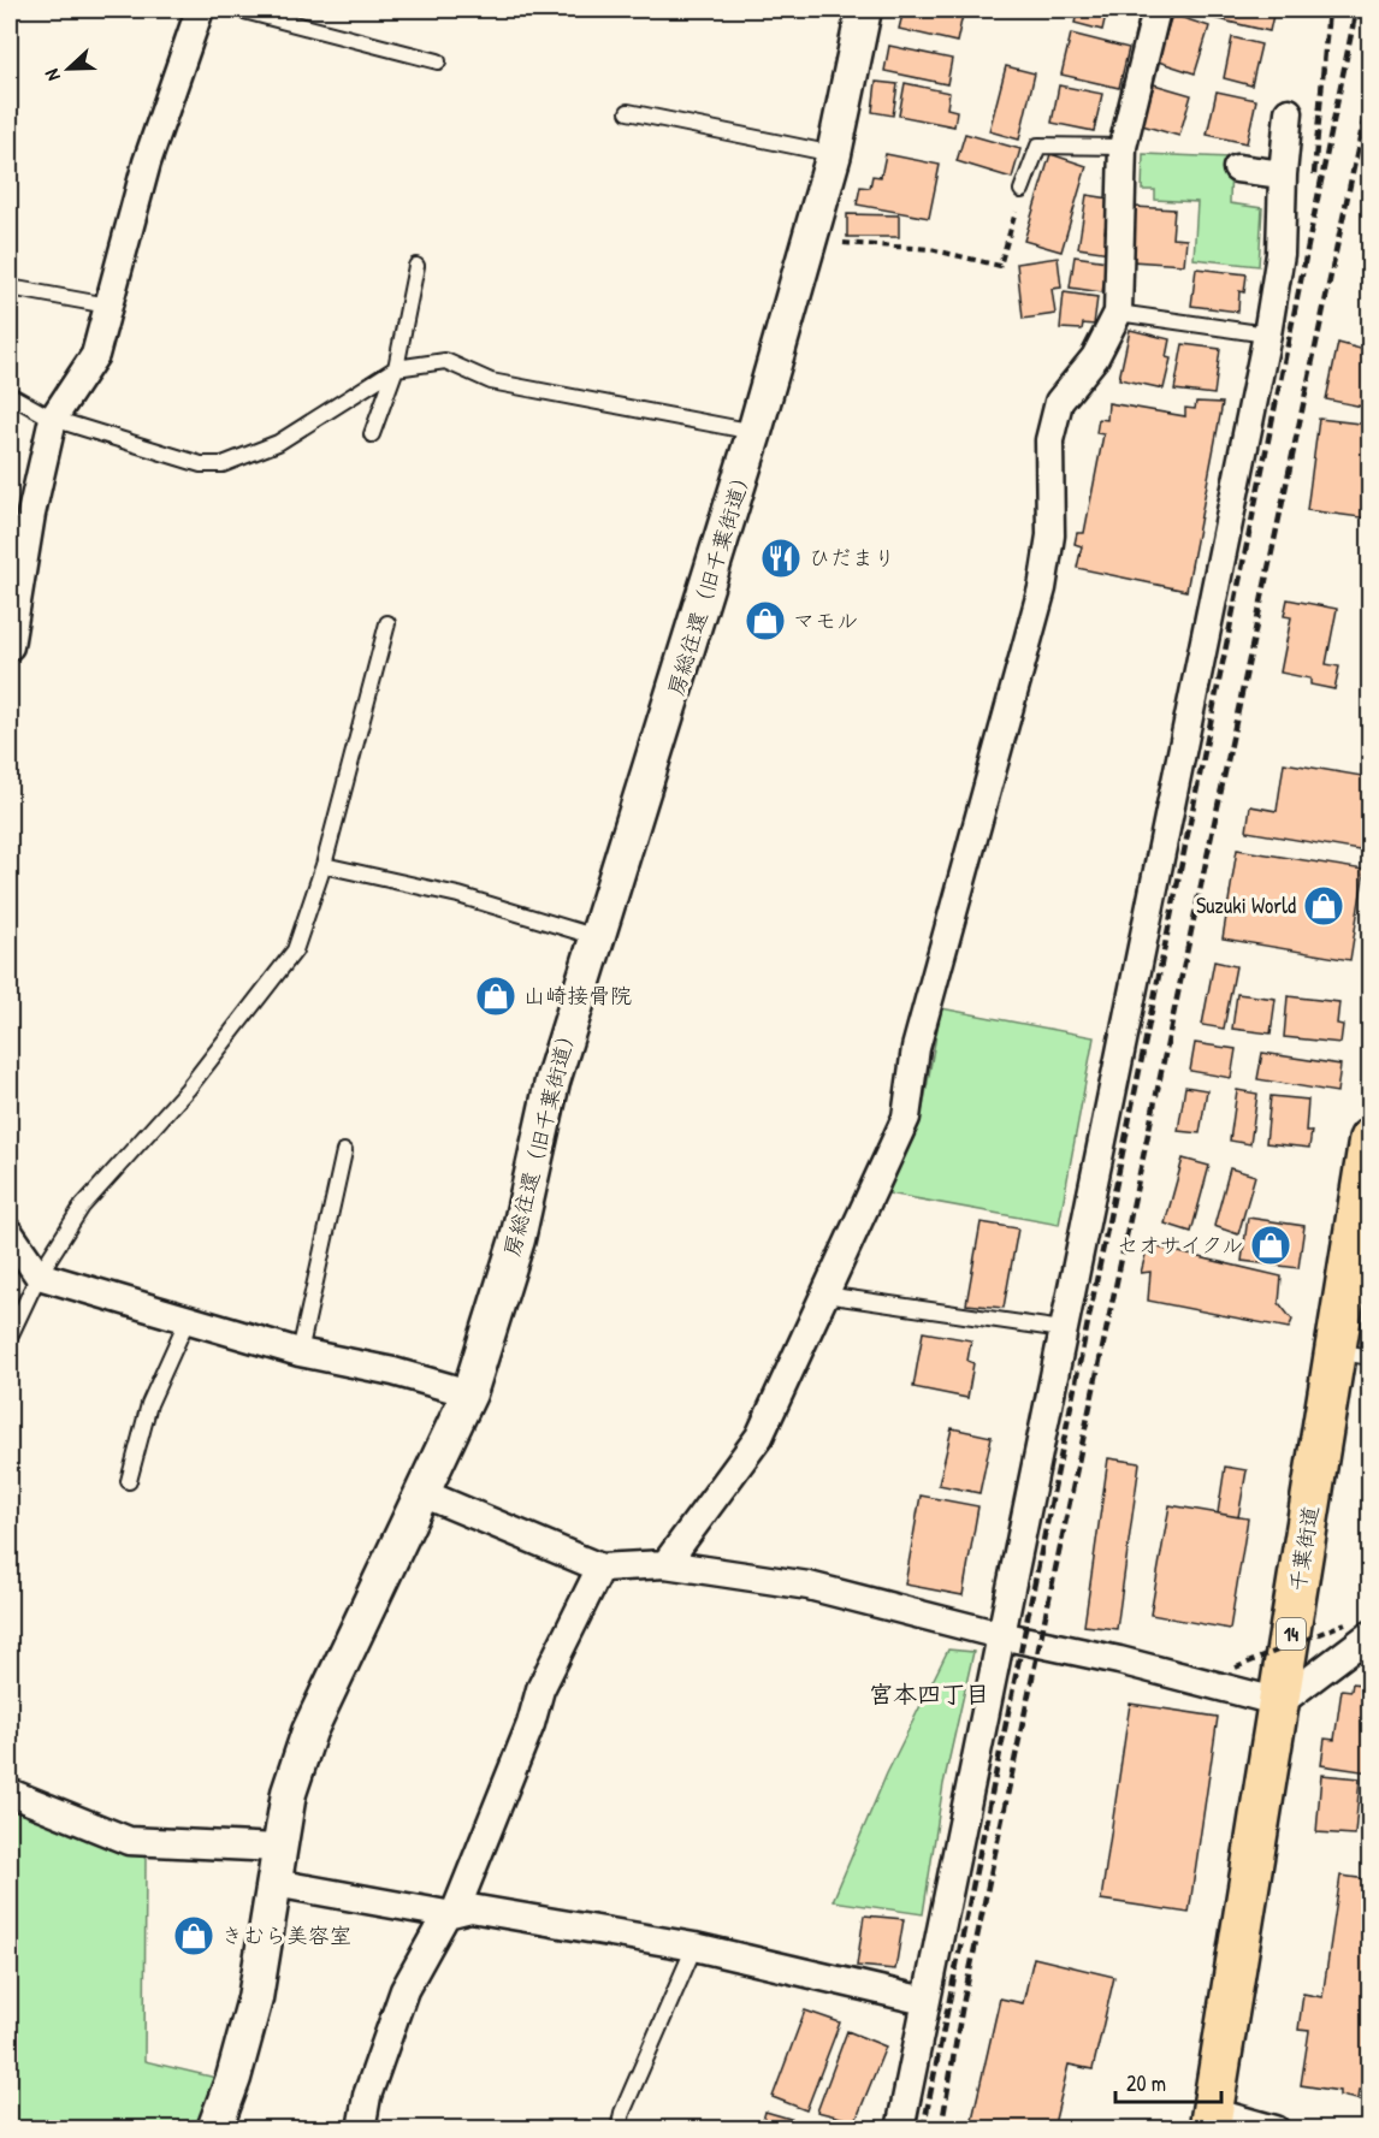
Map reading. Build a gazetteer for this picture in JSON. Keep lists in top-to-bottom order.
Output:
{
  "streets": {
    "highway": ["千葉街道", "14"],
    "street": ["房総往還（旧千葉街道）"]
  },
  "districts": ["宮本四丁目"],
  "places": {
    "restaurant": ["ひだまり"],
    "shop": [
      "マモル",
      "Suzuki World",
      "山崎接骨院",
      "セオサイクル",
      "きむら美容室"
    ]
  },
  "scale_bar": "20 m",
  "north": "left"
}
